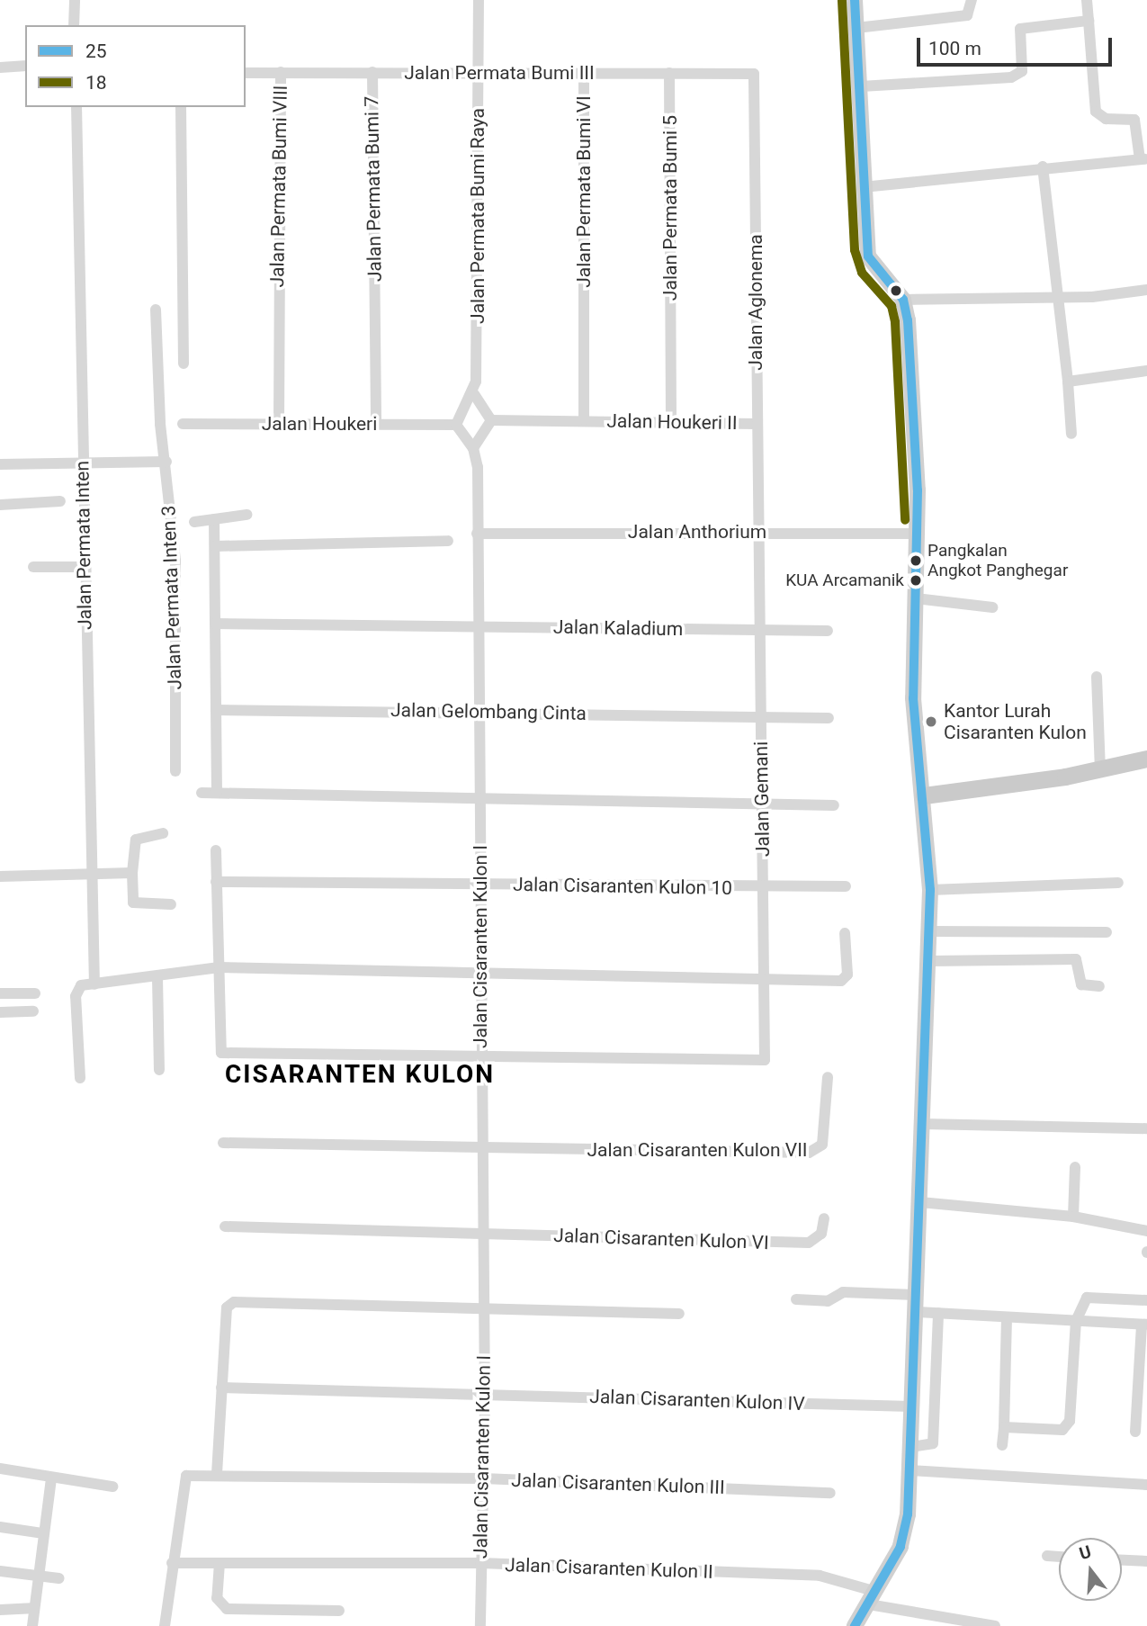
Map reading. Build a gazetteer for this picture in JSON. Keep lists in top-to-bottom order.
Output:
{
  "streets": {
    "street": [
      "Jalan Permata Bumi III",
      "Jalan Permata Bumi VIII",
      "Jalan Permata Bumi 7",
      "Jalan Permata Bumi VI",
      "Jalan Permata Bumi 5",
      "Jalan Permata Bumi Raya",
      "Jalan Aglonema",
      "Jalan Houkeri II",
      "Jalan Houkeri",
      "Jalan Anthorium",
      "Jalan Permata Inten",
      "Jalan Permata Inten 3",
      "Jalan Kaladium",
      "Jalan Gelombang Cinta",
      "Jalan Gemani",
      "Jalan Cisaranten Kulon 10",
      "Jalan Cisaranten Kulon I",
      "Jalan Cisaranten Kulon VII",
      "Jalan Cisaranten Kulon VI",
      "Jalan Cisaranten Kulon IV",
      "Jalan Cisaranten Kulon III",
      "Jalan Cisaranten Kulon II"
    ]
  },
  "crossings": [
    ["Jalan Permata Bumi III", "Jalan Permata Bumi VIII"],
    ["Jalan Permata Bumi III", "Jalan Permata Bumi 7"],
    ["Jalan Permata Bumi III", "Jalan Permata Bumi VI"],
    ["Jalan Permata Bumi III", "Jalan Permata Bumi 5"],
    ["Jalan Permata Bumi III", "Jalan Permata Bumi Raya"],
    ["Jalan Permata Bumi III", "Jalan Aglonema"],
    ["Jalan Permata Bumi VIII", "Jalan Houkeri"],
    ["Jalan Permata Bumi 7", "Jalan Houkeri"],
    ["Jalan Permata Bumi VI", "Jalan Houkeri II"],
    ["Jalan Permata Bumi 5", "Jalan Houkeri II"],
    ["Jalan Permata Bumi Raya", "Jalan Houkeri"],
    ["Jalan Aglonema", "Jalan Houkeri II"],
    ["Jalan Aglonema", "Jalan Anthorium"],
    ["Jalan Aglonema", "Jalan Gemani"],
    ["Jalan Anthorium", "Jalan Gemani"],
    ["Jalan Anthorium", "Jalan Cisaranten Kulon I"],
    ["Jalan Kaladium", "Jalan Gemani"],
    ["Jalan Kaladium", "Jalan Cisaranten Kulon I"],
    ["Jalan Gelombang Cinta", "Jalan Gemani"],
    ["Jalan Gelombang Cinta", "Jalan Cisaranten Kulon I"],
    ["Jalan Gemani", "Jalan Cisaranten Kulon 10"],
    ["Jalan Gemani", "Jalan Cisaranten Kulon I"],
    ["Jalan Cisaranten Kulon 10", "Jalan Cisaranten Kulon I"],
    ["Jalan Cisaranten Kulon I", "Jalan Cisaranten Kulon VII"],
    ["Jalan Cisaranten Kulon I", "Jalan Cisaranten Kulon VI"],
    ["Jalan Cisaranten Kulon I", "Jalan Cisaranten Kulon IV"],
    ["Jalan Cisaranten Kulon I", "Jalan Cisaranten Kulon III"],
    ["Jalan Cisaranten Kulon I", "Jalan Cisaranten Kulon II"],
    ["Jalan Cisaranten Kulon III", "Jalan Cisaranten Kulon II"]
  ],
  "districts": ["CISARANTEN KULON"],
  "places": ["Pangkalan Angkot Panghegar", "KUA Arcamanik", "Kantor Lurah Cisaranten Kulon"],
  "lines": ["transit line 25", "transit line 18"],
  "legend": ["25", "18"],
  "scale_bar": "100 m",
  "north": "top"
}
